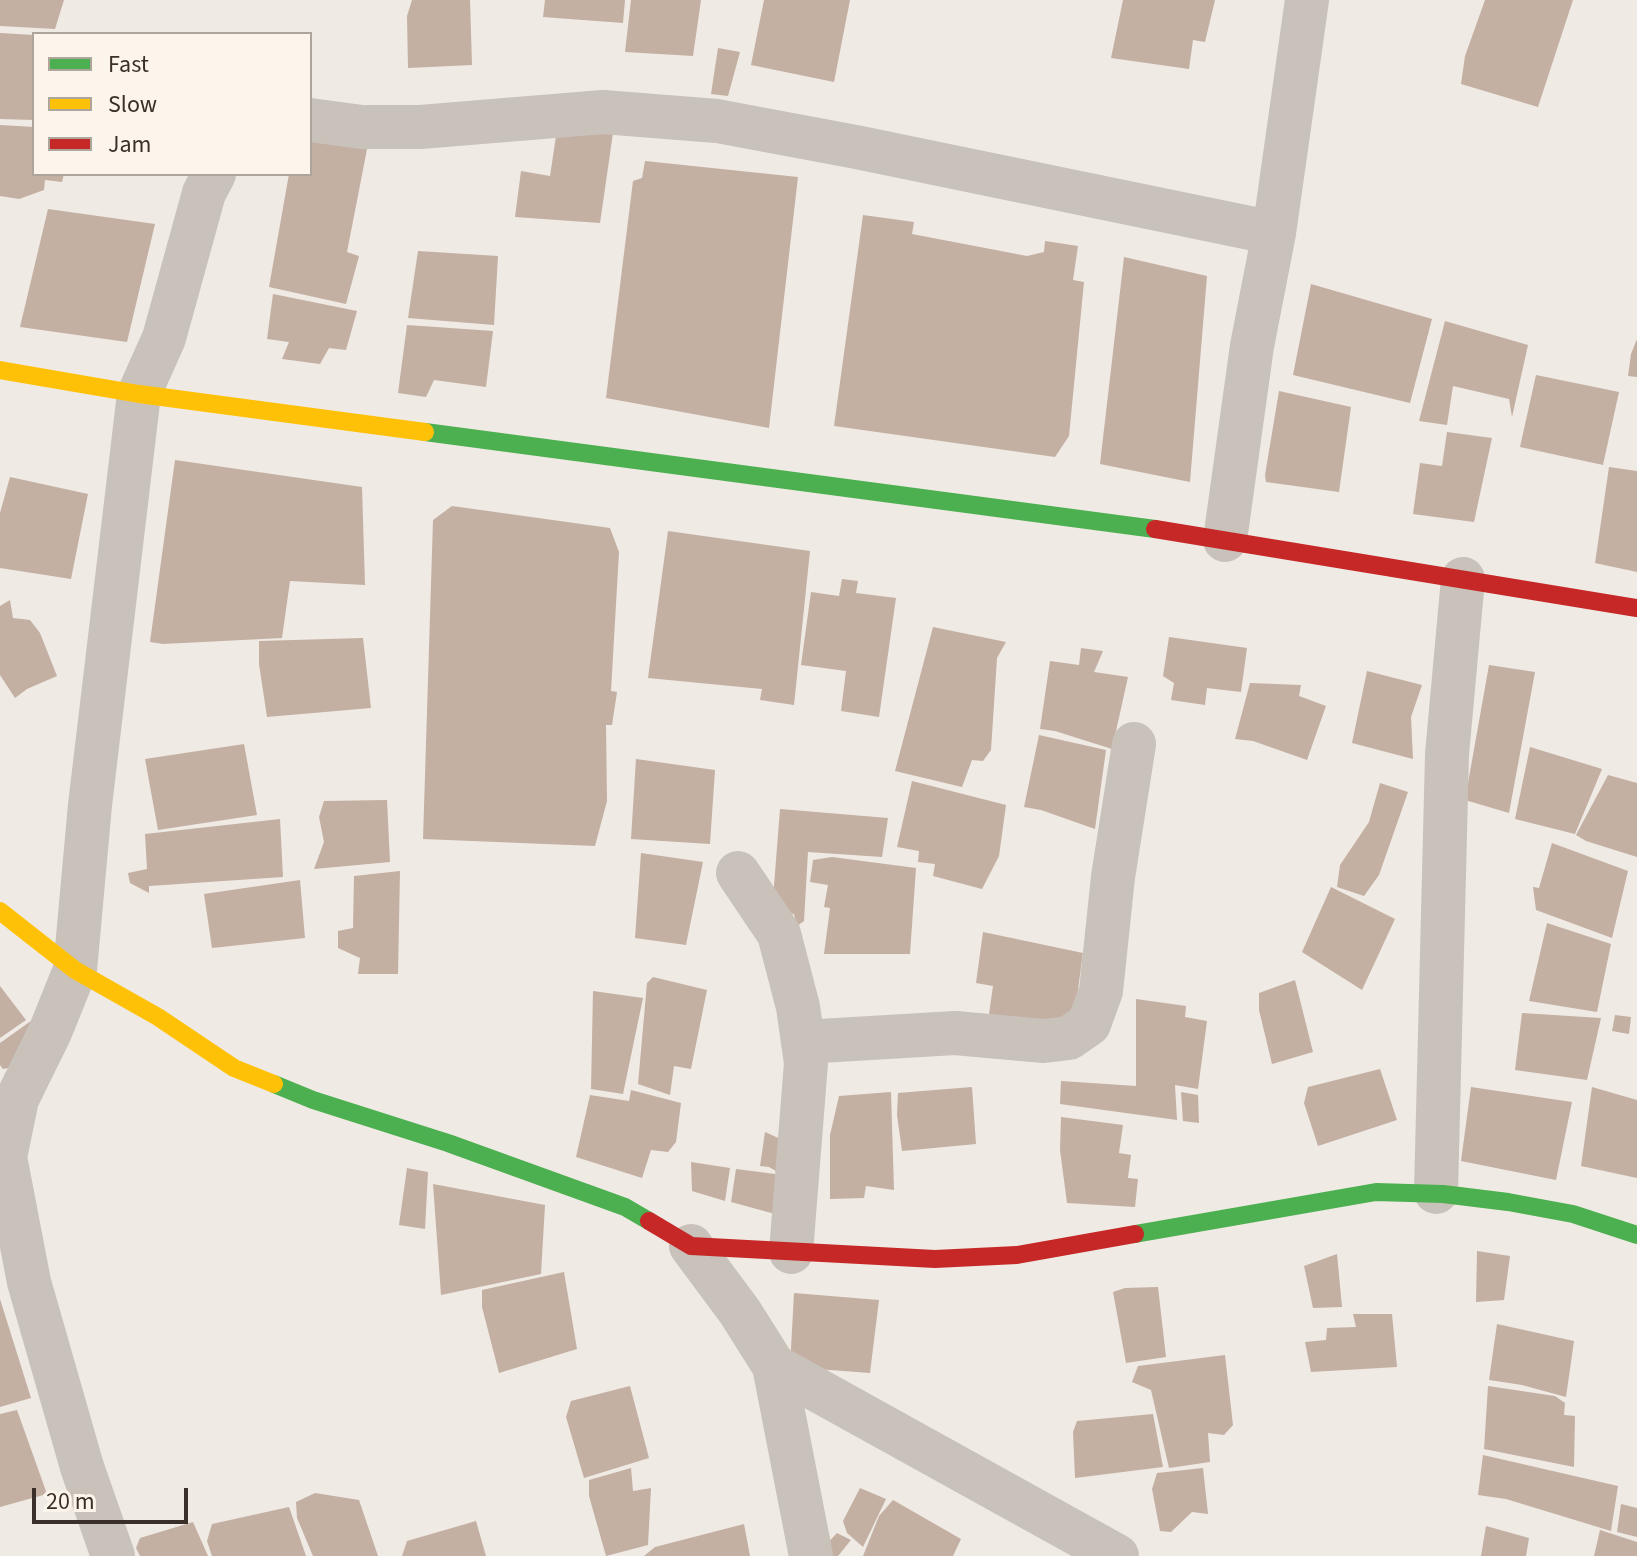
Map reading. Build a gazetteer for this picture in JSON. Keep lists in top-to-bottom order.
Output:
{
  "legend": ["Fast", "Slow", "Jam"],
  "scale_bar": "20 m"
}
